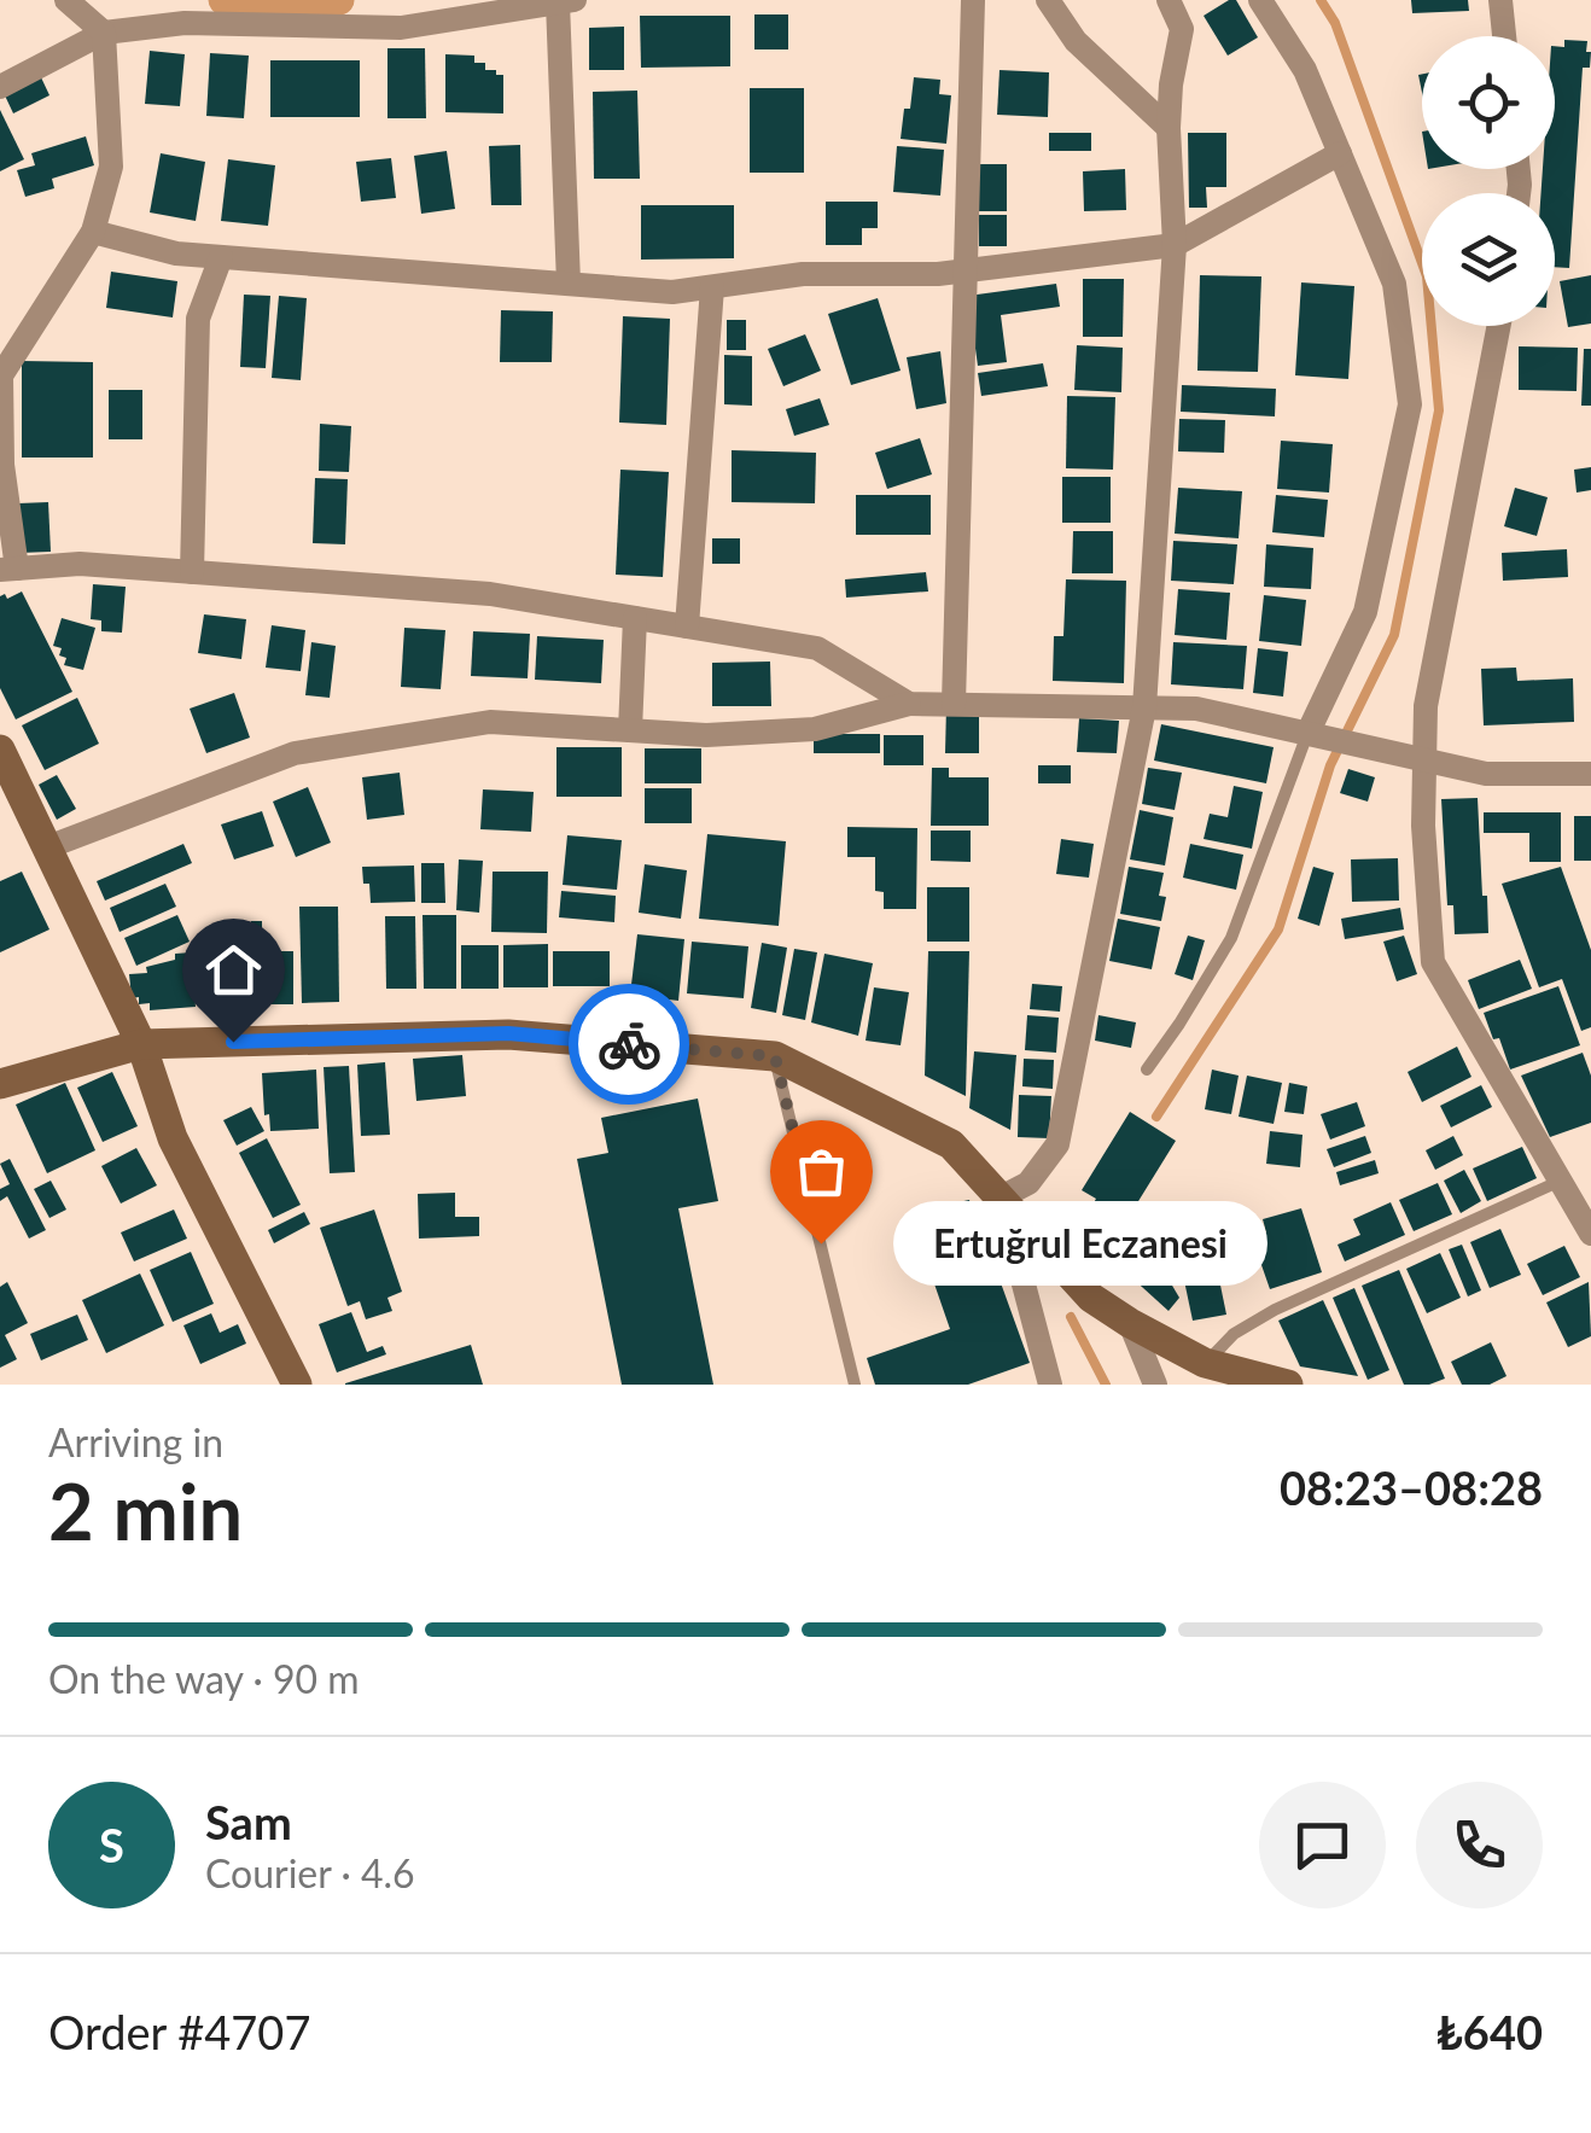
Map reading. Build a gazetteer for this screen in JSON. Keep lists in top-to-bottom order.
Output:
{
  "places": ["Ertuğrul Eczanesi"],
  "page": {
    "bubble": "Ertuğrul Eczanesi",
    "heading": ["2 min", "Arriving in", "08:23–08:28"],
    "panel": [
      "Sam",
      "Courier · 4.6",
      "Order #4707",
      "₺640"
    ],
    "bar": "On the way · 90 m",
    "round": "S"
  }
}
